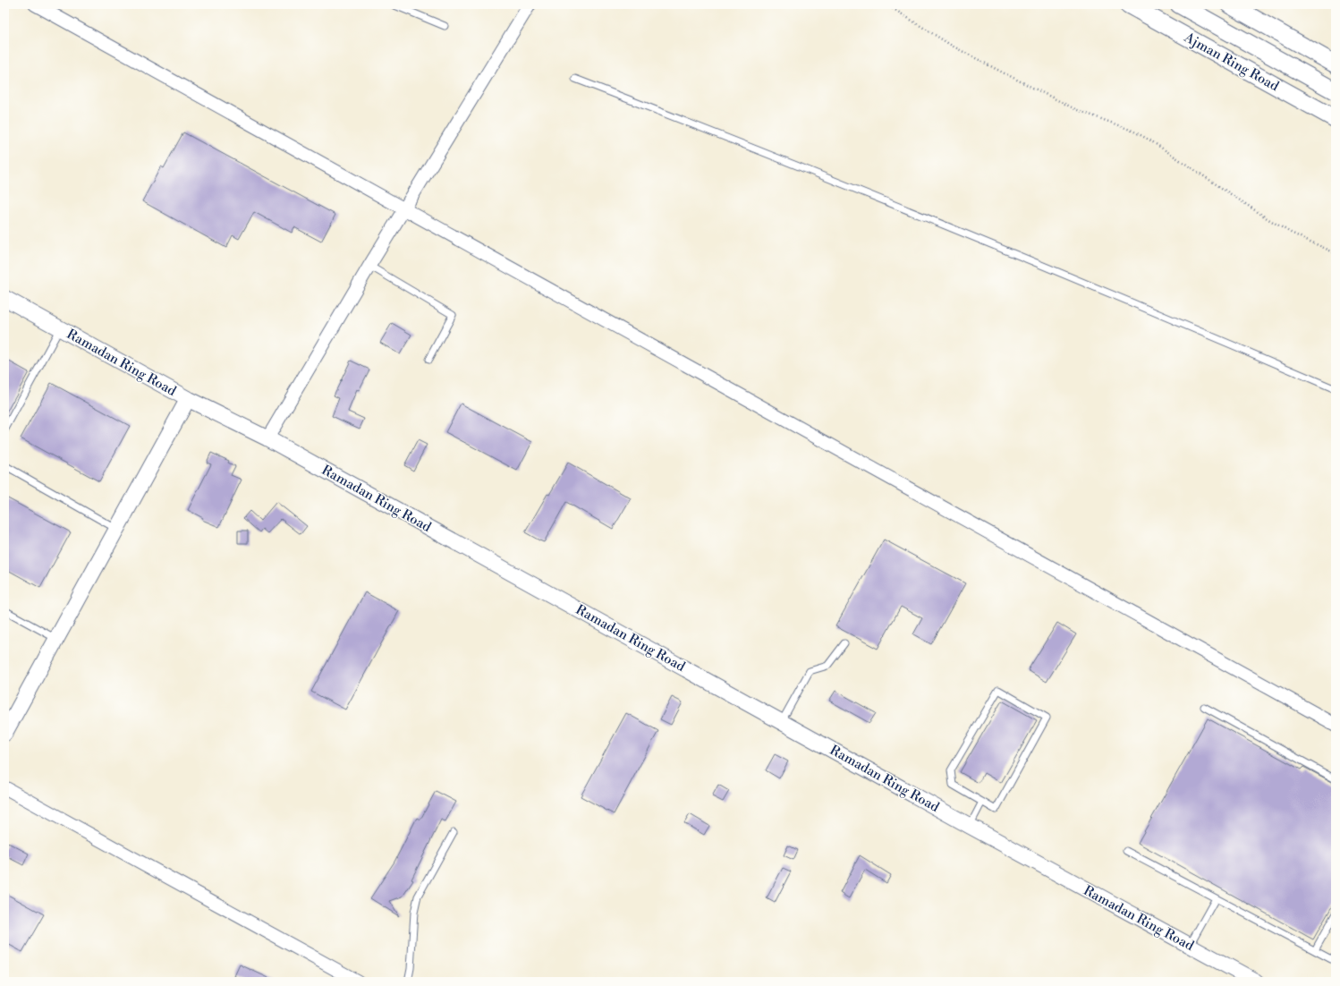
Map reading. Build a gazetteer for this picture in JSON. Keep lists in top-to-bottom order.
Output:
{
  "streets": {
    "main road": ["Ajman Ring Road"],
    "street": ["Ramadan Ring Road"]
  }
}
